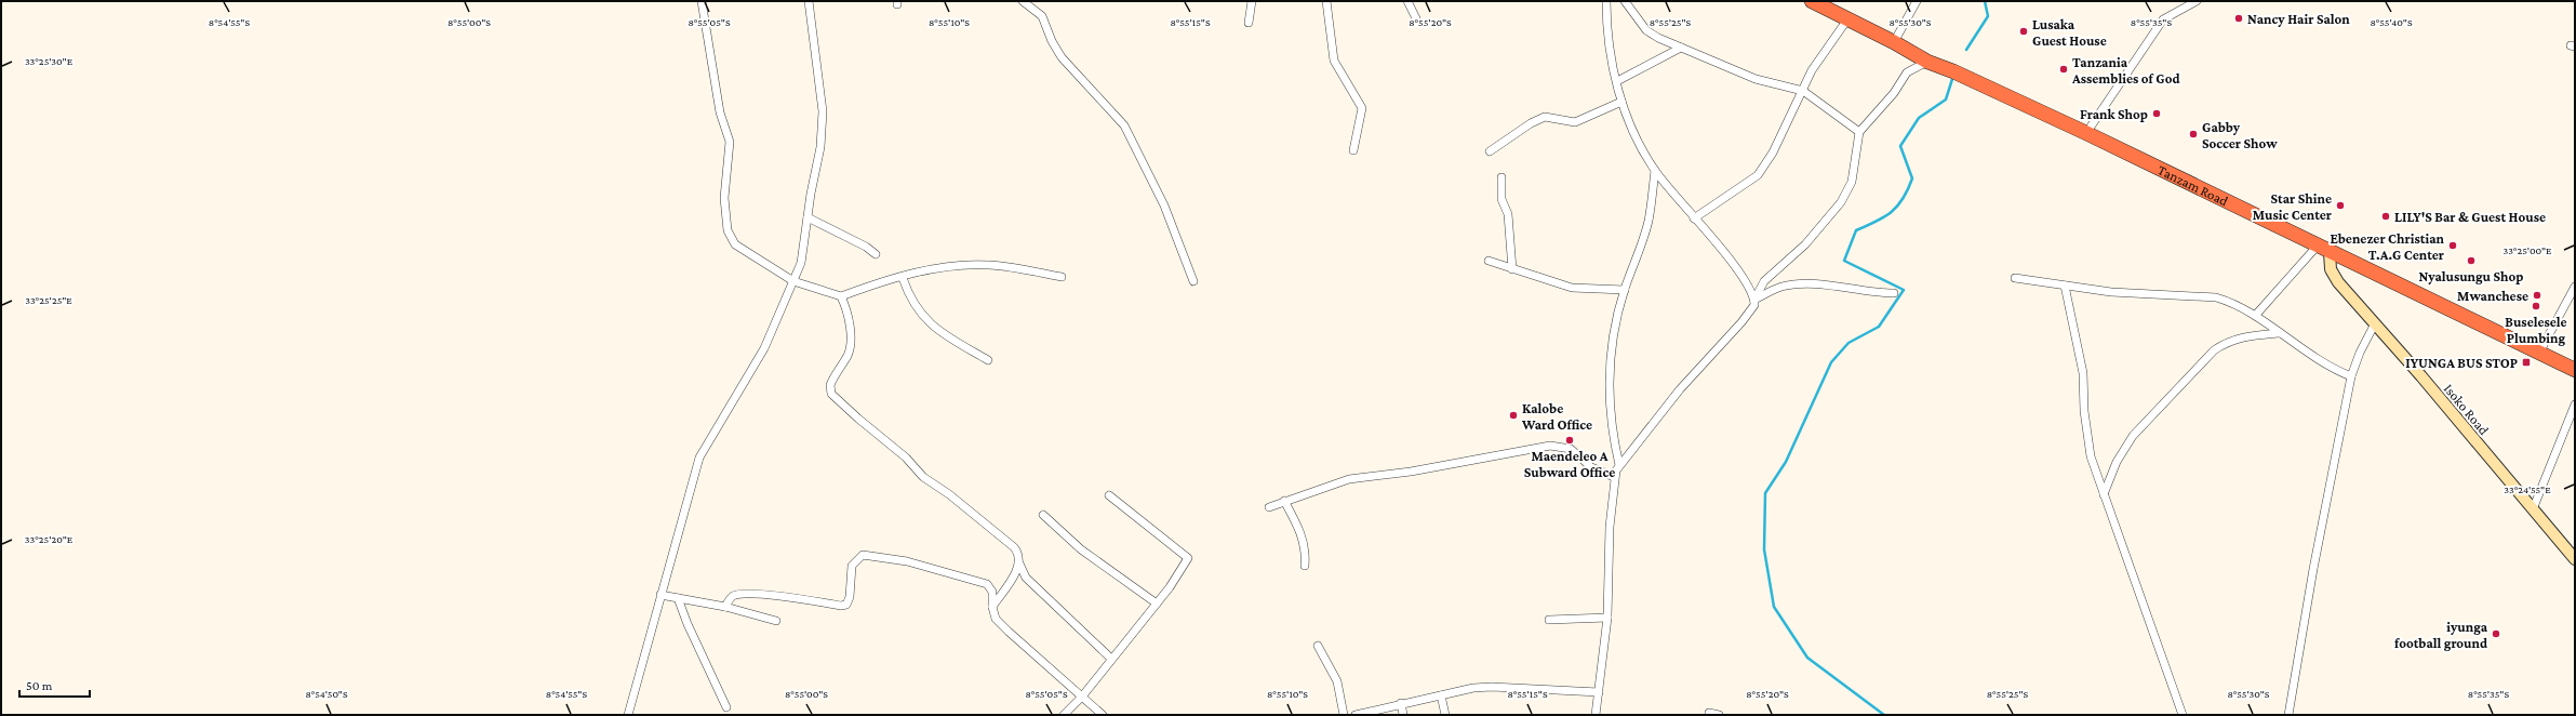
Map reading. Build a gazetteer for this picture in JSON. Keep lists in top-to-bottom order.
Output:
{
  "streets": {
    "highway": ["Tanzam Road"],
    "street": ["Isoko Road"]
  },
  "crossings": [
    ["Tanzam Road", "Isoko Road"]
  ],
  "places": {
    "other": [
      "Nancy Hair Salon",
      "Lusaka Guest House",
      "Tanzania Assemblies of God",
      "Frank Shop",
      "Gabby Soccer Show",
      "Star Shine Music Center",
      "LILY'S Bar & Guest House",
      "Ebenezer Christian T.A.G Center",
      "Nyalusungu Shop",
      "Mwanchese",
      "Buselesele Plumbing",
      "Kalobe Ward Office",
      "Maendeleo A Subward Office",
      "iyunga football ground"
    ],
    "transit": ["IYUNGA BUS STOP"]
  },
  "scale_bar": "50 m",
  "coordinates": [
    "8°54'55\"S",
    "8°55'00\"S",
    "8°55'05\"S",
    "8°55'10\"S",
    "8°55'15\"S",
    "8°55'20\"S",
    "8°55'25\"S",
    "8°55'30\"S",
    "8°55'35\"S",
    "8°55'40\"S",
    "33°25'30\"E",
    "33°25'00\"E",
    "33°25'25\"E",
    "33°24'55\"E",
    "33°25'20\"E",
    "8°54'50\"S"
  ]
}
